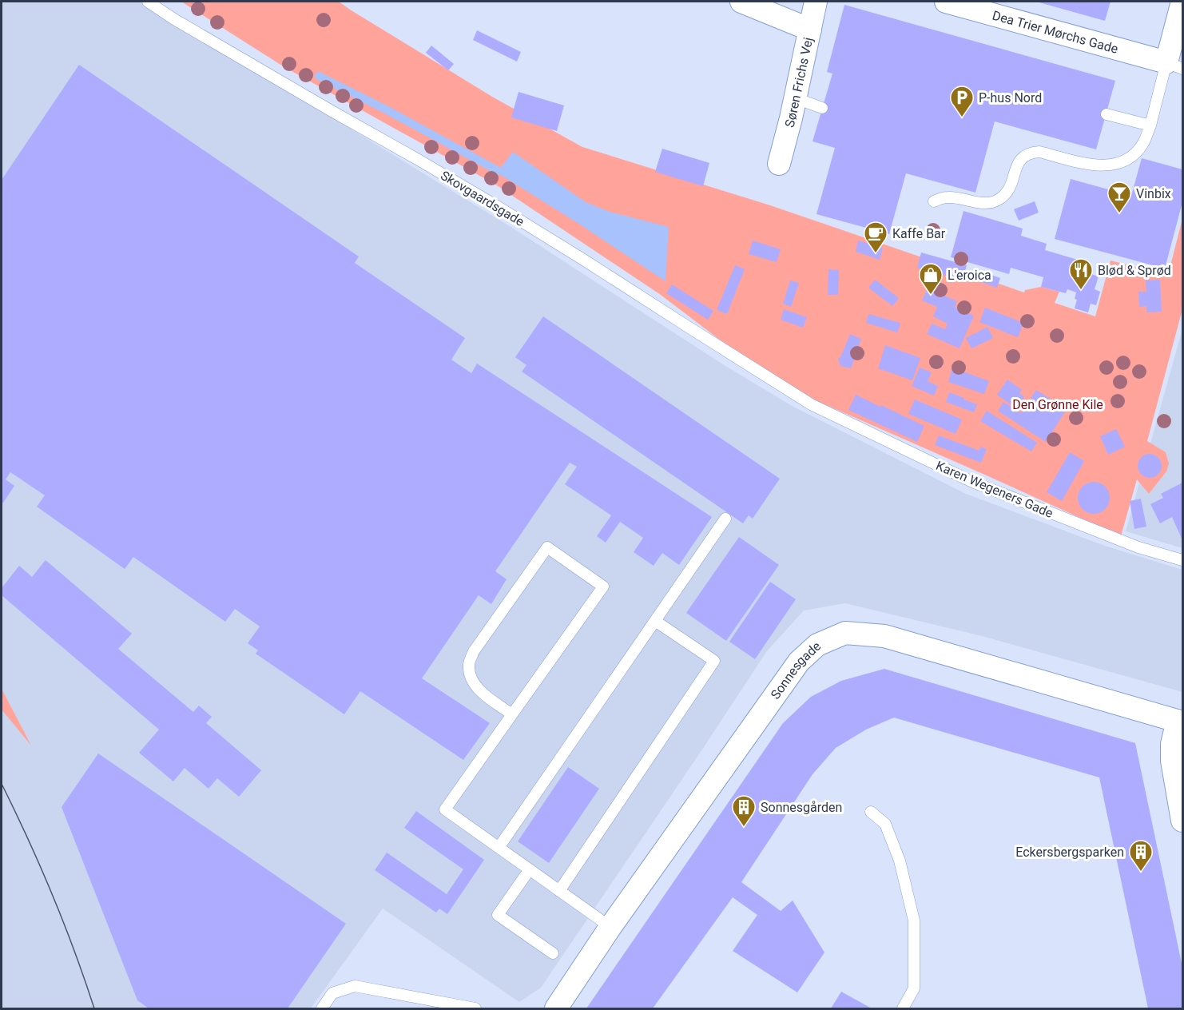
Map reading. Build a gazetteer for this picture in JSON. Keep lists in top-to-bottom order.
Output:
{
  "streets": {
    "street": ["Dea Trier Mørchs Gade", "Søren Frichs Vej", "Sonnesgade"],
    "lane": ["Skovgaardsgade", "Karen Wegeners Gade"]
  },
  "crossings": [
    ["Skovgaardsgade", "Karen Wegeners Gade"]
  ],
  "parks": ["Den Grønne Kile"],
  "places": {
    "parking": ["P-hus Nord"],
    "bar": ["Vinbix"],
    "cafe": ["Kaffe Bar"],
    "restaurant": ["Blød & Sprød"],
    "shop": ["L'eroica"],
    "building": ["Sonnesgården", "Eckersbergsparken"]
  }
}
